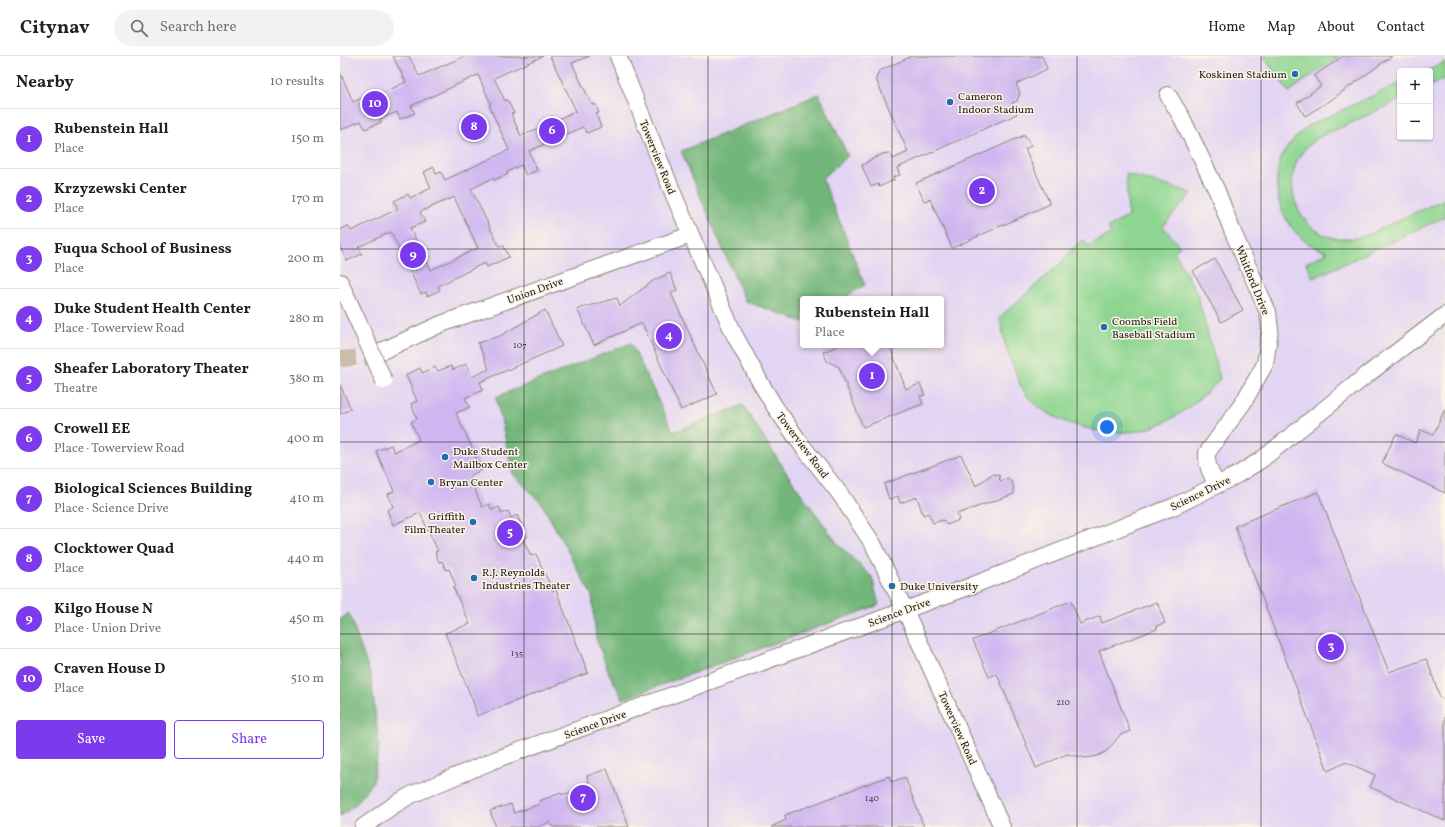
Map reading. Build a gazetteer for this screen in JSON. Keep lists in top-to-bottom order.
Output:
{
  "streets": {
    "street": [
      "Towerview Road",
      "Whitford Drive",
      "Union Drive",
      "Science Drive"
    ]
  },
  "crossings": [
    ["Towerview Road", "Union Drive"],
    ["Towerview Road", "Science Drive"],
    ["Whitford Drive", "Science Drive"]
  ],
  "places": [
    "Koskinen Stadium",
    "Cameron Indoor Stadium",
    "Coombs Field Baseball Stadium",
    "Duke Student Mailbox Center",
    "Bryan Center",
    "Griffith Film Theater",
    "R.J. Reynolds Industries Theater",
    "Duke University"
  ],
  "house_numbers": [
    "107",
    "135",
    "210",
    "140"
  ],
  "page": {
    "header": "Citynav",
    "search": "Search here",
    "nav": [
      "Home",
      "Map",
      "About",
      "Contact"
    ],
    "heading": ["Nearby", "10 results"],
    "map_buttons": ["+", "−"],
    "pins": [
      "10",
      "8",
      "6",
      "2",
      "9",
      "4",
      "1",
      "5",
      "3",
      "7"
    ],
    "list": [
      {
        "mark": "1",
        "name": "Rubenstein Hall",
        "note": "Place",
        "value": "150 m"
      },
      {
        "mark": "2",
        "name": "Krzyzewski Center",
        "note": "Place",
        "value": "170 m"
      },
      {
        "mark": "3",
        "name": "Fuqua School of Business",
        "note": "Place",
        "value": "200 m"
      },
      {
        "mark": "4",
        "name": "Duke Student Health Center",
        "note": "Place · Towerview Road",
        "value": "280 m"
      },
      {
        "mark": "5",
        "name": "Sheafer Laboratory Theater",
        "note": "Theatre",
        "value": "380 m"
      },
      {
        "mark": "6",
        "name": "Crowell EE",
        "note": "Place · Towerview Road",
        "value": "400 m"
      },
      {
        "mark": "7",
        "name": "Biological Sciences Building",
        "note": "Place · Science Drive",
        "value": "410 m"
      },
      {
        "mark": "8",
        "name": "Clocktower Quad",
        "note": "Place",
        "value": "440 m"
      },
      {
        "mark": "9",
        "name": "Kilgo House N",
        "note": "Place · Union Drive",
        "value": "450 m"
      },
      {
        "mark": "10",
        "name": "Craven House D",
        "note": "Place",
        "value": "510 m"
      }
    ],
    "popup": ["Rubenstein Hall", "Place"],
    "buttons": ["Save", "Share"]
  }
}
